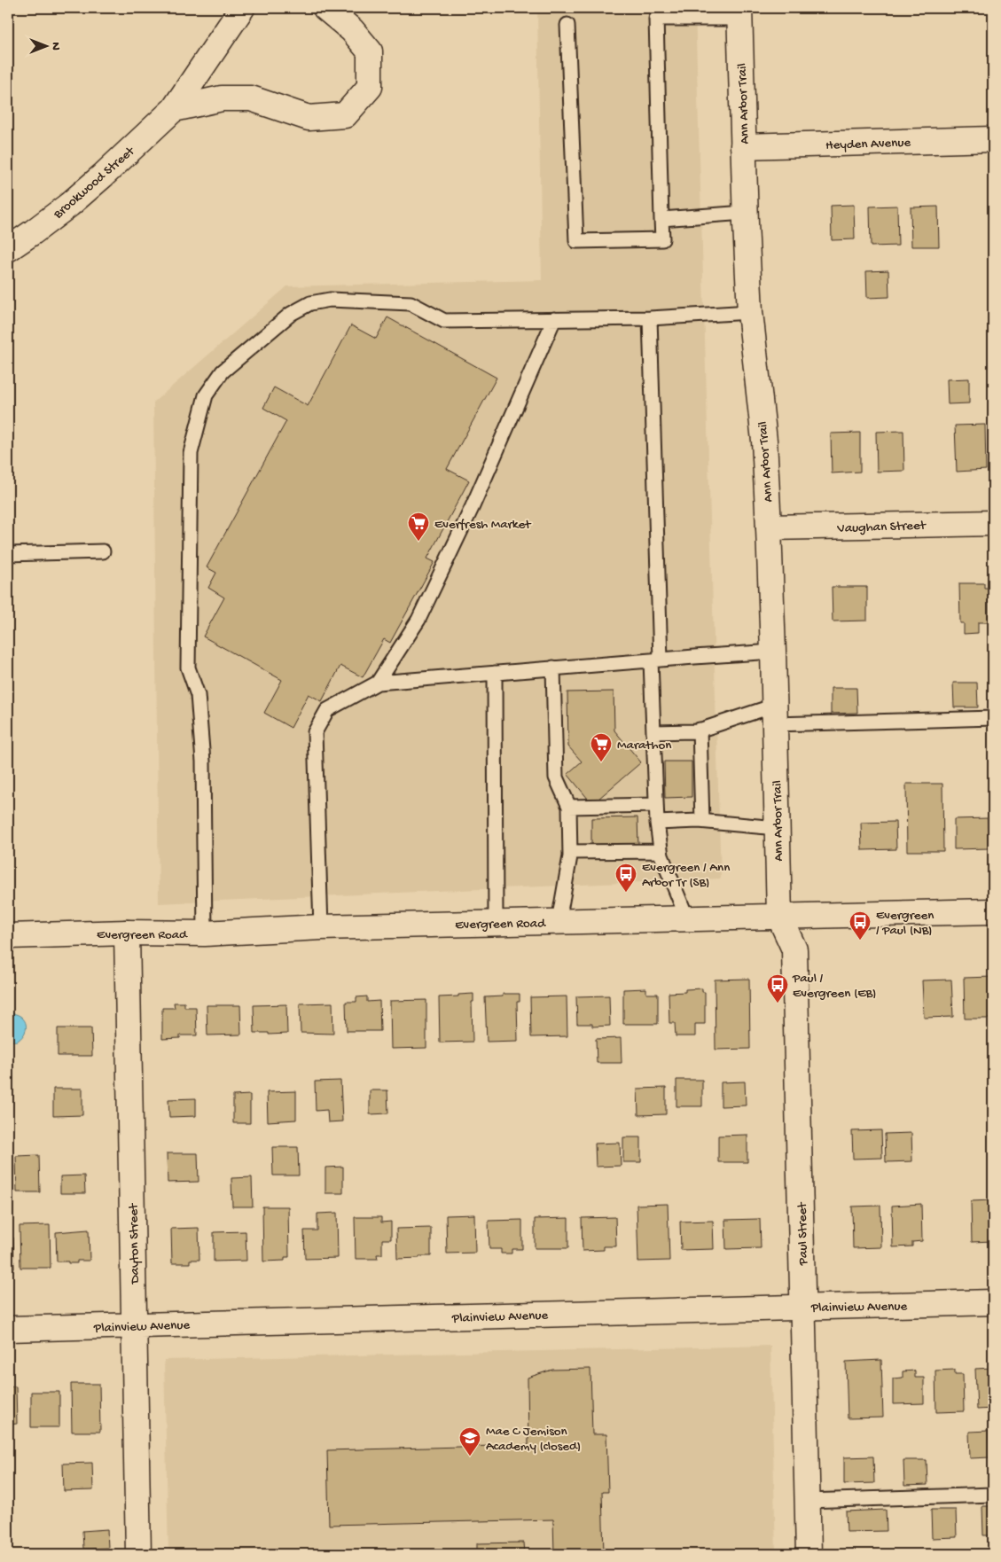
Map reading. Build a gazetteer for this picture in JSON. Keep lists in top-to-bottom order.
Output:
{
  "streets": {
    "street": [
      "Ann Arbor Trail",
      "Heyden Avenue",
      "Brookwood Street",
      "Vaughan Street",
      "Evergreen Road",
      "Paul Street",
      "Dayton Street",
      "Plainview Avenue"
    ]
  },
  "crossings": [
    ["Ann Arbor Trail", "Heyden Avenue"],
    ["Ann Arbor Trail", "Vaughan Street"],
    ["Ann Arbor Trail", "Evergreen Road"],
    ["Ann Arbor Trail", "Paul Street"],
    ["Evergreen Road", "Paul Street"],
    ["Evergreen Road", "Dayton Street"],
    ["Paul Street", "Plainview Avenue"],
    ["Dayton Street", "Plainview Avenue"]
  ],
  "places": {
    "supermarket": ["Everfresh Market", "Marathon"],
    "bus stop": ["Evergreen / Ann Arbor Tr (SB)", "Evergreen / Paul (NB)", "Paul / Evergreen (EB)"],
    "school or university": ["Mae C Jemison Academy (closed)"]
  },
  "north": "right"
}
